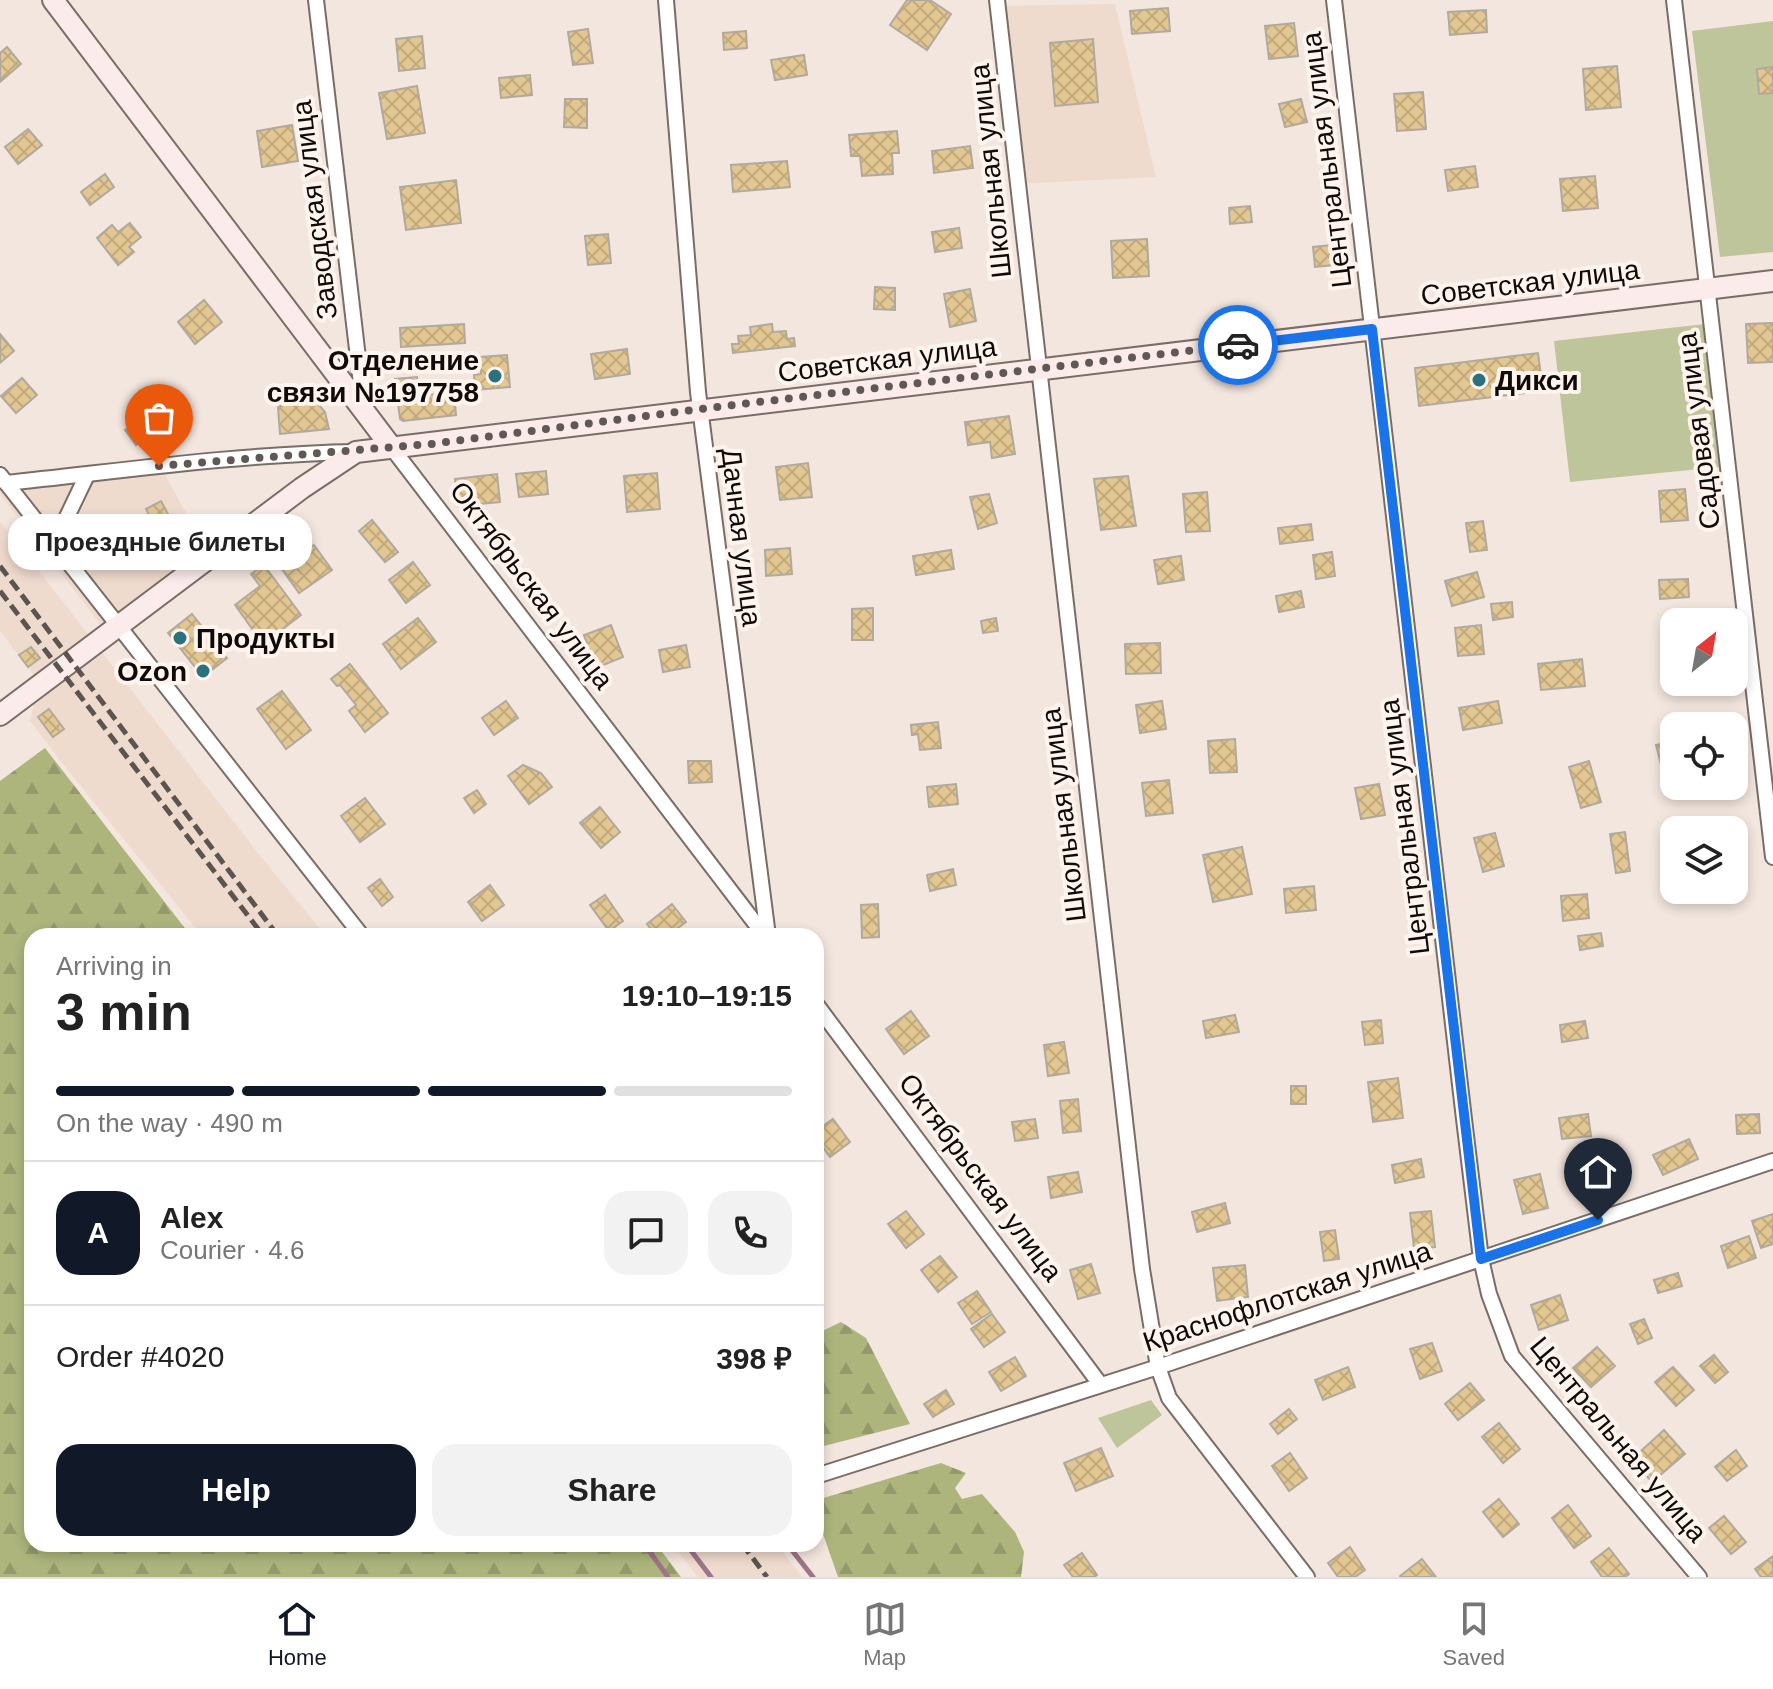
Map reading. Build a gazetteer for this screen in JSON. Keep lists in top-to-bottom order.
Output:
{
  "streets": {
    "main road": ["Советская улица", "Октябрьская улица"],
    "street": [
      "Центральная улица",
      "Школьная улица",
      "Заводская улица",
      "Садовая улица",
      "Дачная улица",
      "Краснофлотская улица"
    ]
  },
  "crossings": [
    ["Центральная улица", "Советская улица"],
    ["Центральная улица", "Краснофлотская улица"],
    ["Школьная улица", "Советская улица"],
    ["Школьная улица", "Краснофлотская улица"],
    ["Заводская улица", "Октябрьская улица"],
    ["Советская улица", "Садовая улица"],
    ["Советская улица", "Дачная улица"],
    ["Советская улица", "Октябрьская улица"],
    ["Октябрьская улица", "Краснофлотская улица"]
  ],
  "places": [
    "Отделение связи №197758",
    "Дикси",
    "Проездные билеты",
    "Продукты",
    "Ozon"
  ],
  "north": "top right",
  "page": {
    "bubble": "Проездные билеты",
    "heading": ["3 min", "Arriving in", "19:10–19:15"],
    "panel": [
      "Alex",
      "Courier · 4.6",
      "Order #4020",
      "398 ₽"
    ],
    "bar": "On the way · 490 m",
    "round": "A",
    "buttons": ["Help", "Share"],
    "tabs": ["Home", "Map", "Saved"]
  }
}
